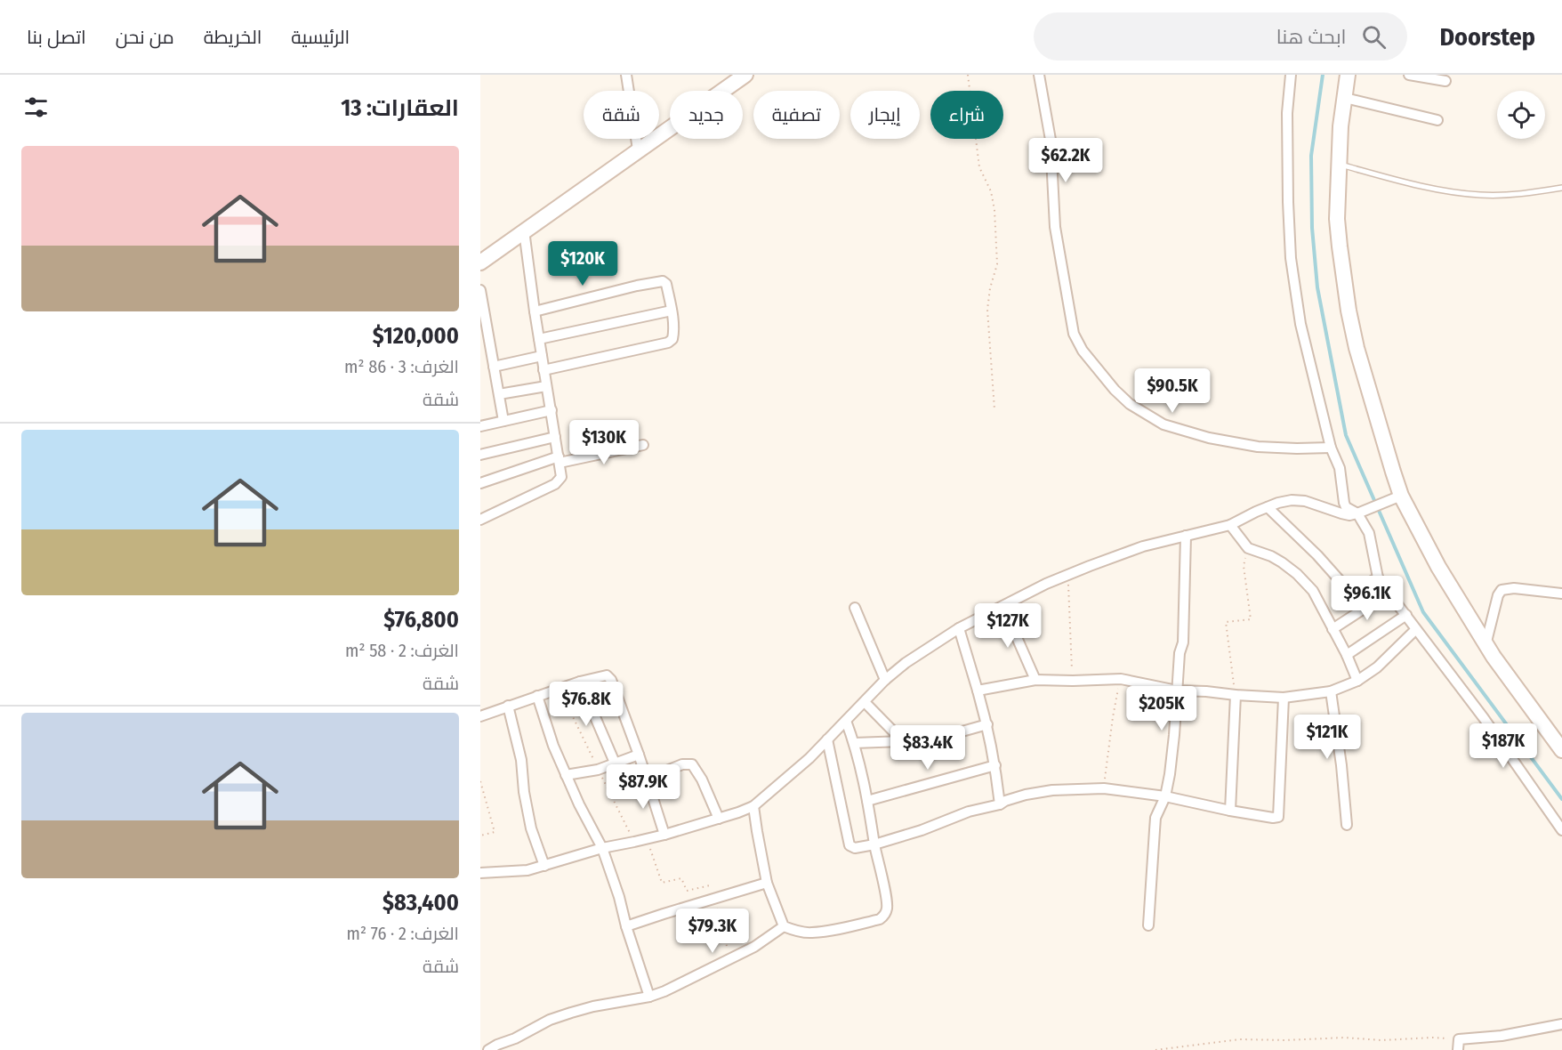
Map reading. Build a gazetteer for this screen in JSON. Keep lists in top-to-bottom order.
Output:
{
  "page": {
    "header": "Doorstep",
    "search": "ابحث هنا",
    "nav": [
      "الرئيسية",
      "الخريطة",
      "من نحن",
      "اتصل بنا"
    ],
    "heading": "العقارات: 13",
    "chip": [
      "شراء",
      "إيجار",
      "تصفية",
      "جديد",
      "شقة"
    ],
    "price": [
      "$62.2K",
      "$120K",
      "$90.5K",
      "$130K",
      "$96.1K",
      "$127K",
      "$76.8K",
      "$205K",
      "$121K",
      "$187K",
      "$83.4K",
      "$87.9K",
      "$79.3K"
    ],
    "list": [
      {
        "name": "$120,000",
        "note": "الغرف: 3 · 86 m² · شقة"
      },
      {
        "name": "$76,800",
        "note": "الغرف: 2 · 58 m² · شقة"
      },
      {
        "name": "$83,400",
        "note": "الغرف: 2 · 76 m² · شقة"
      }
    ]
  }
}
